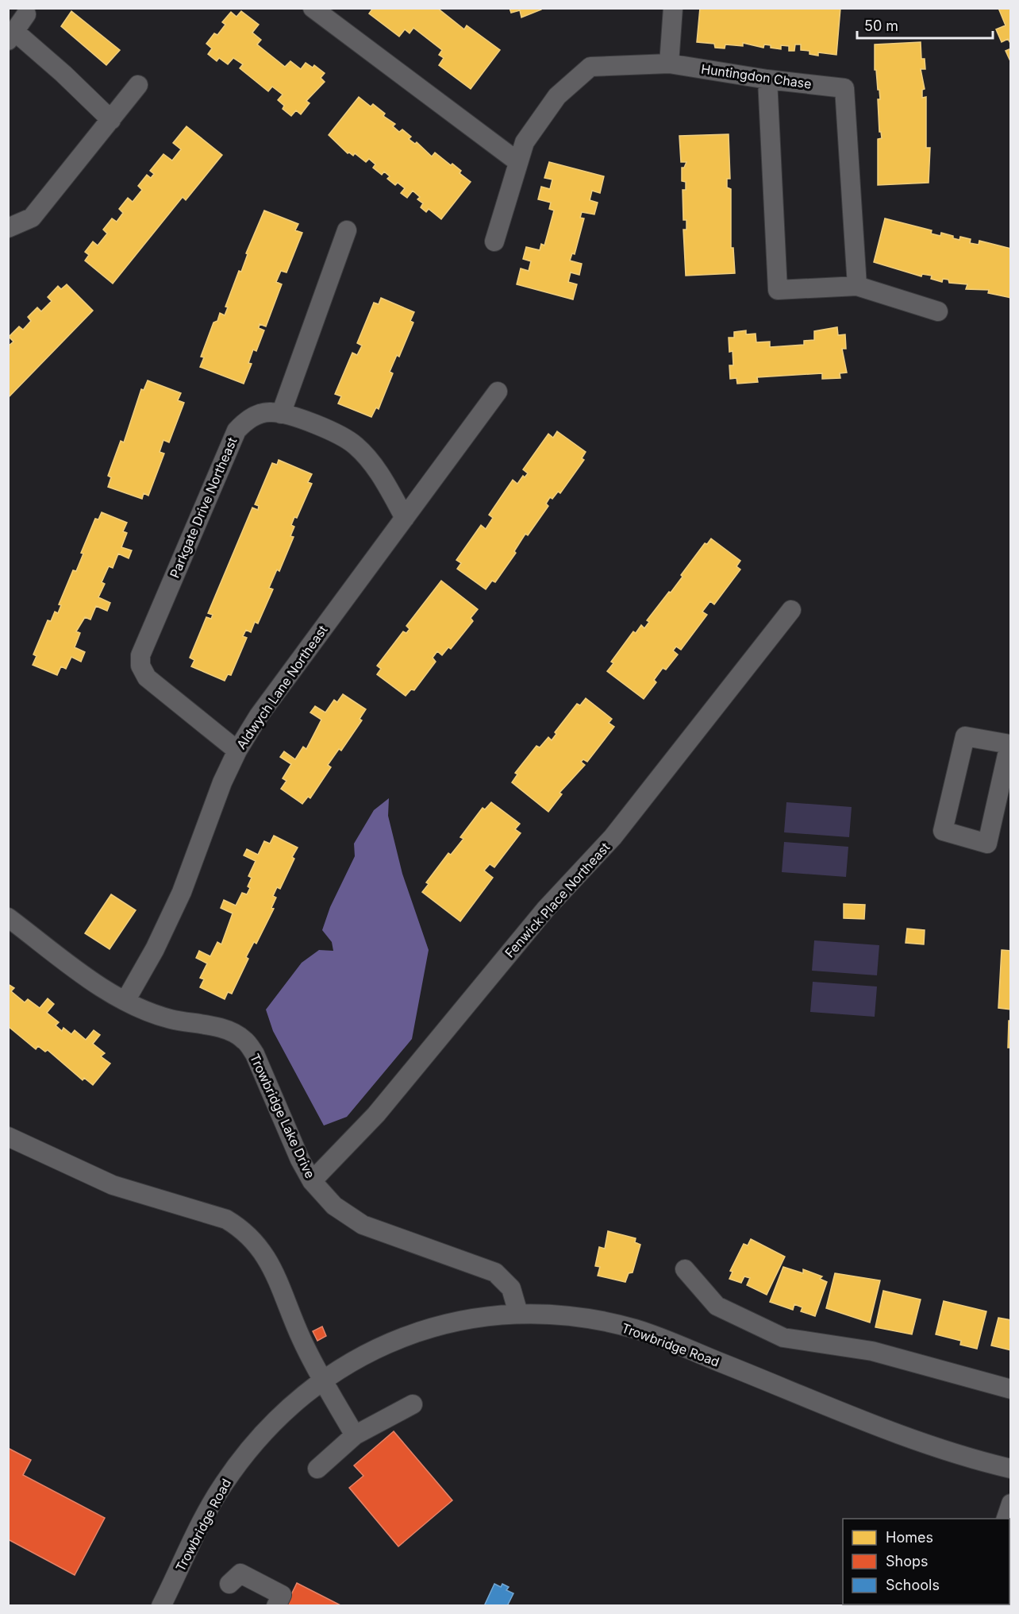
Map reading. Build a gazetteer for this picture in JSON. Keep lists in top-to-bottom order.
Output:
{
  "streets": {
    "street": [
      "Huntingdon Chase",
      "Parkgate Drive Northeast",
      "Aldwych Lane Northeast",
      "Fenwick Place Northeast",
      "Trowbridge Lake Drive",
      "Trowbridge Road"
    ]
  },
  "crossings": [
    ["Parkgate Drive Northeast", "Aldwych Lane Northeast"],
    ["Aldwych Lane Northeast", "Trowbridge Lake Drive"],
    ["Fenwick Place Northeast", "Trowbridge Lake Drive"],
    ["Trowbridge Lake Drive", "Trowbridge Road"]
  ],
  "legend": ["Homes", "Shops", "Schools"],
  "scale_bar": "50 m"
}
